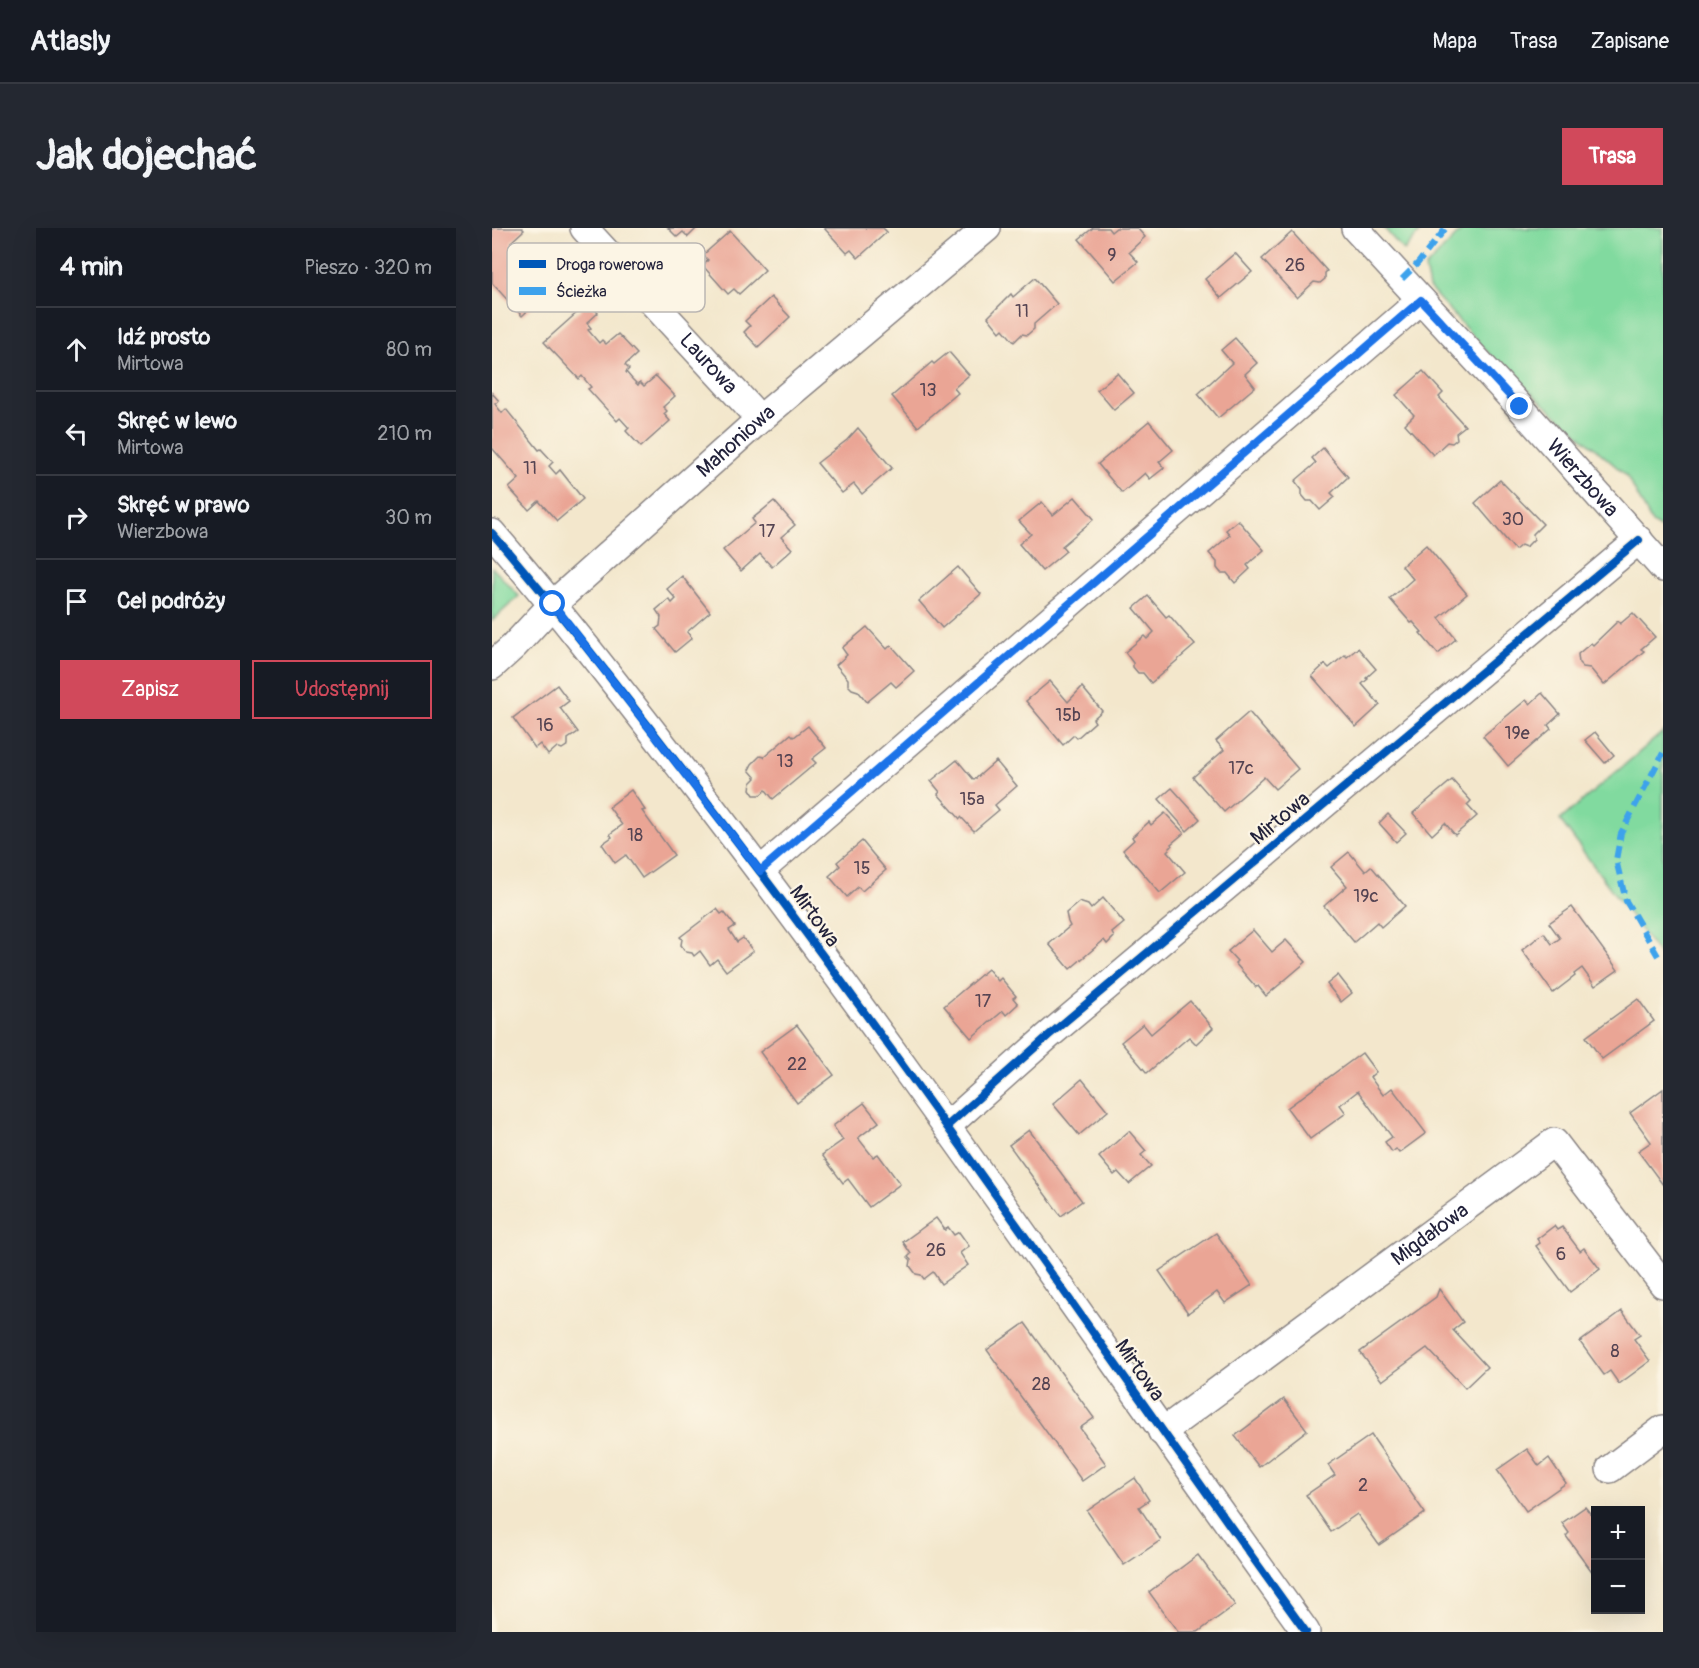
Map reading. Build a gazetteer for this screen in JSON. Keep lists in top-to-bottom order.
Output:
{
  "streets": {
    "street": [
      "Laurowa",
      "Mahoniowa",
      "Wierzbowa",
      "Mirtowa",
      "Migdałowa"
    ]
  },
  "crossings": [
    ["Laurowa", "Mahoniowa"],
    ["Mahoniowa", "Mirtowa"],
    ["Wierzbowa", "Mirtowa"],
    ["Mirtowa", "Migdałowa"]
  ],
  "house_numbers": [
    "9",
    "26",
    "11",
    "13",
    "11",
    "30",
    "17",
    "15b",
    "16",
    "19e",
    "13",
    "17c",
    "15a",
    "18",
    "15",
    "19c",
    "17",
    "22",
    "26",
    "6",
    "8",
    "28",
    "2"
  ],
  "legend": ["Droga rowerowa", "Ścieżka"],
  "page": {
    "header": "Atlasly",
    "nav": ["Mapa", "Trasa", "Zapisane"],
    "buttons": [
      "Trasa",
      ["Zapisz", "Udostępnij"]
    ],
    "title": "Jak dojechać",
    "heading": ["4 min", "Pieszo · 320 m"],
    "list": [
      ["Idź prosto", "Mirtowa", "80 m"],
      ["Skręć w lewo", "Mirtowa", "210 m"],
      ["Skręć w prawo", "Wierzbowa", "30 m"],
      "Cel podróży"
    ],
    "map_buttons": ["+", "−"]
  }
}
